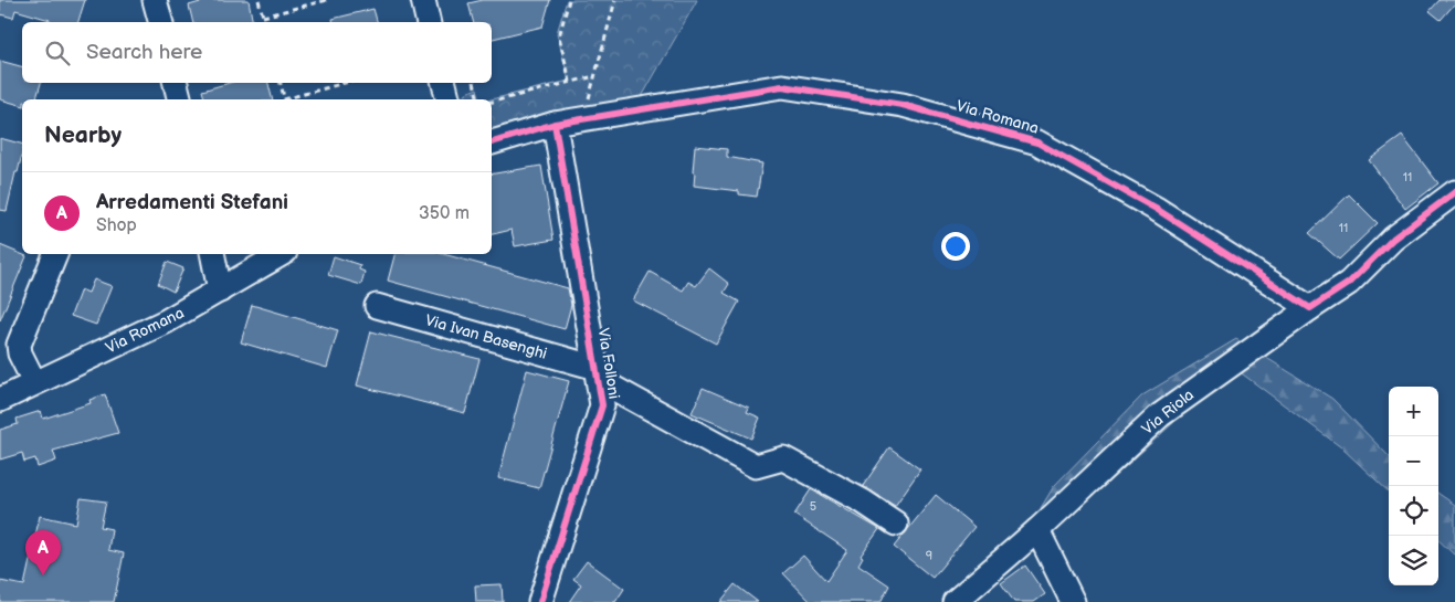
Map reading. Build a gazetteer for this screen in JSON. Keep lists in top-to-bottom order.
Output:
{
  "streets": {
    "street": [
      "Via Romana",
      "Via Ivan Basenghi",
      "Via Folloni",
      "Via Riola"
    ]
  },
  "crossings": [
    ["Via Romana", "Via Folloni"],
    ["Via Romana", "Via Riola"],
    ["Via Ivan Basenghi", "Via Folloni"]
  ],
  "house_numbers": [
    "11",
    "11",
    "5",
    "9"
  ],
  "page": {
    "search": "Search here",
    "heading": "Nearby",
    "list": [
      {
        "mark": "A",
        "name": "Arredamenti Stefani",
        "note": "Shop",
        "value": "350 m"
      }
    ],
    "map_buttons": ["+", "−"],
    "pins": "A"
  }
}
